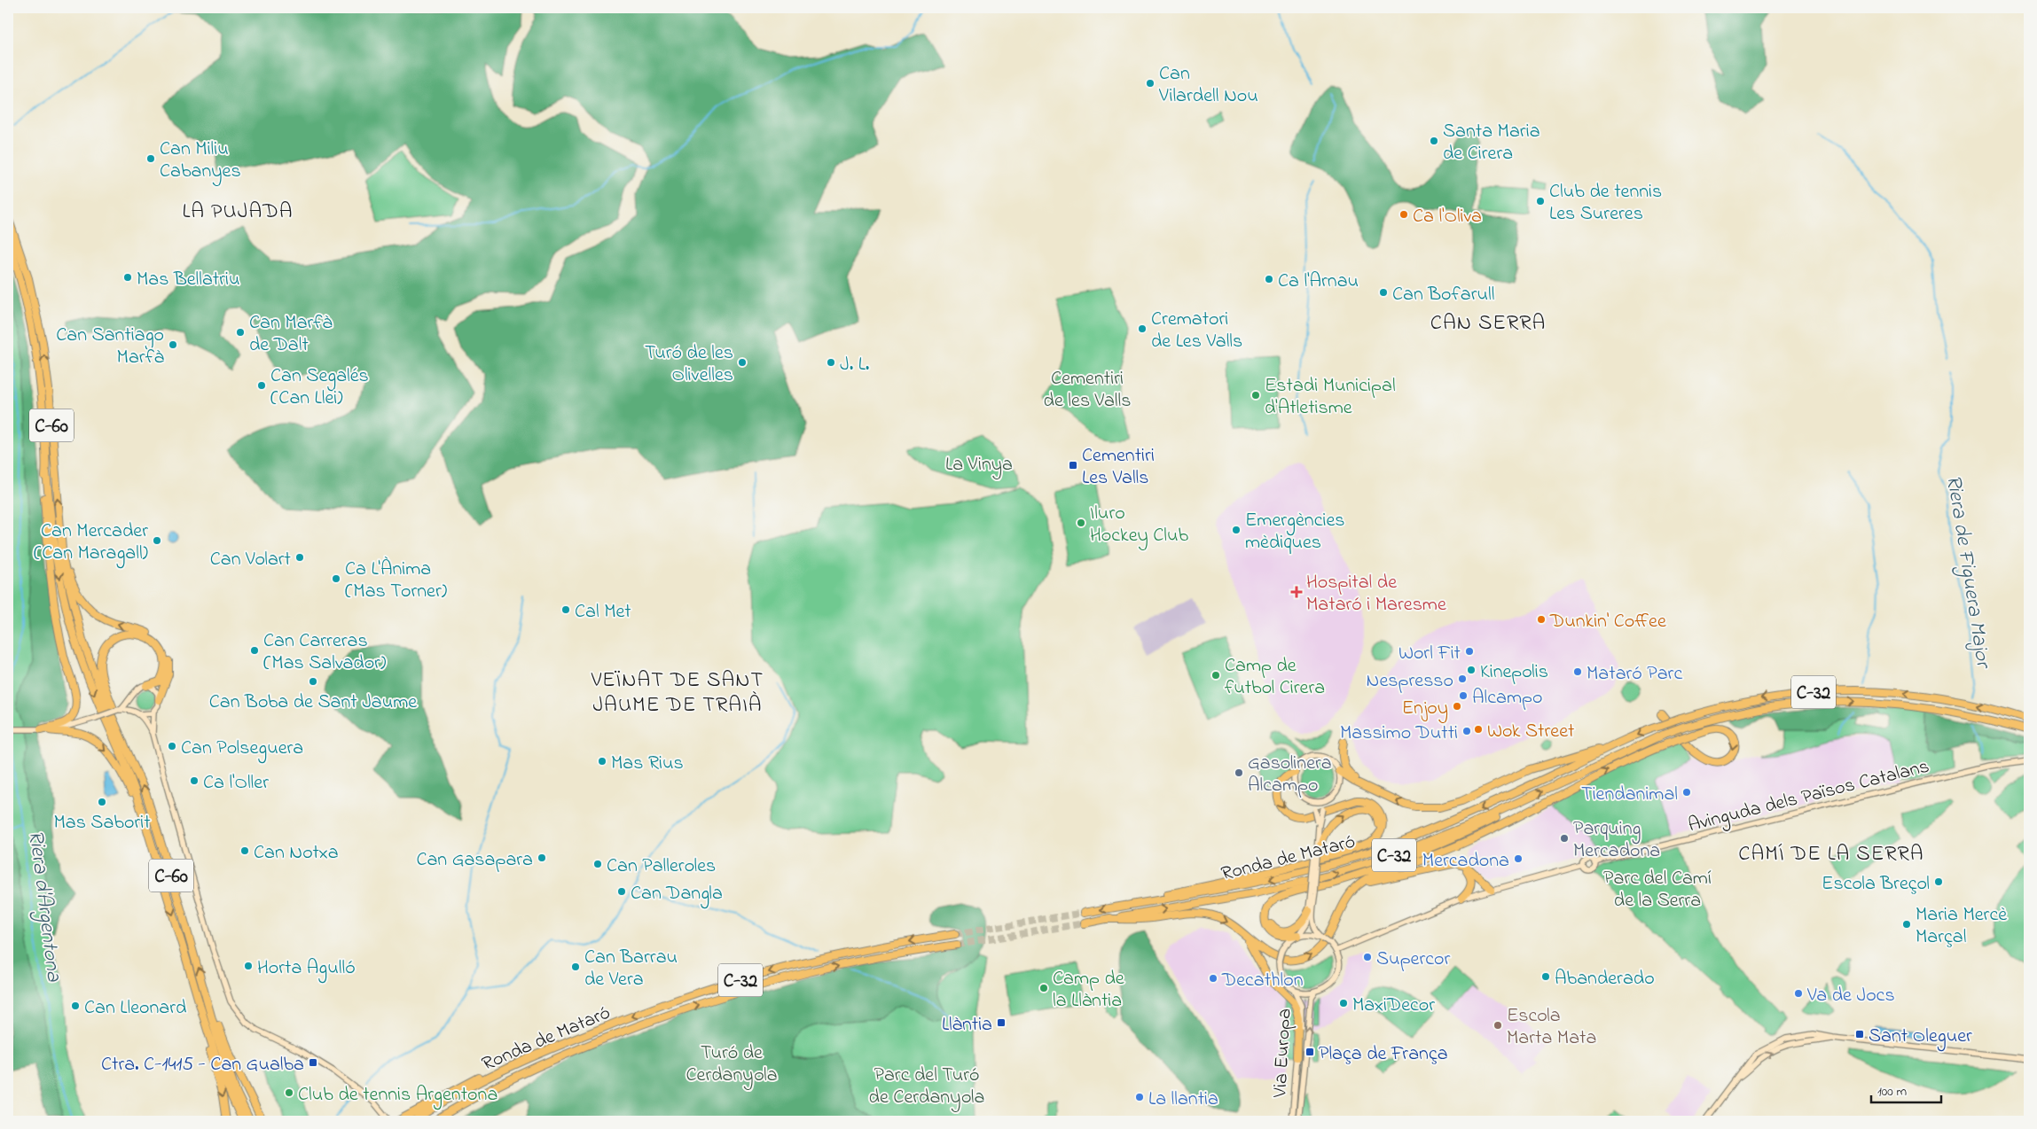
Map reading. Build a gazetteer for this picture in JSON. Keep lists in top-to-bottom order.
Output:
{
  "streets": {
    "highway": ["C-60", "C-32", "Ronda de Mataró"],
    "street": ["Avinguda dels Països Catalans", "Via Europa"]
  },
  "crossings": [
    ["C-32", "Ronda de Mataró"]
  ],
  "districts": [
    "LA PUJADA",
    "CAN SERRA",
    "VEÏNAT DE SANT JAUME DE TRAIÀ",
    "CAMÍ DE LA SERRA"
  ],
  "water": ["Riera de Figuera Major", "Riera d'Argentona"],
  "parks": [
    "Cementiri de les Valls",
    "La Vinya",
    "Parc del Camí de la Serra",
    "Turó de Cerdanyola",
    "Parc del Turó de Cerdanyola"
  ],
  "places": {
    "other": [
      "Can Vilardell Nou",
      "Santa Maria de Cirera",
      "Can Miliu Cabanyes",
      "Club de tennis Les Sureres",
      "Ca l'Oliva",
      "Mas Bellatriu",
      "Ca l'Arnau",
      "Can Bofarull",
      "Crematori de Les Valls",
      "Can Marfà de Dalt",
      "Can Santiago Marfà",
      "Turó de les Olivelles",
      "J. L.",
      "Can Segalés (Can Llei)",
      "Estadi Municipal d'Atletisme",
      "Iluro Hockey Club",
      "Emergències mèdiques",
      "Can Mercader (Can Maragall)",
      "Can Volart",
      "Ca L'Ànima (Mas Torner)",
      "Cal Met",
      "Dunkin' Coffee",
      "Can Carreras (Mas Salvador)",
      "Worl Fit",
      "Kinepolis",
      "Mataró Parc",
      "Camp de futbol Cirera",
      "Nespresso",
      "Can Boba de Sant Jaume",
      "Alcampo",
      "Enjoy",
      "Wok Street",
      "Massimo Dutti",
      "Can Polseguera",
      "Mas Rius",
      "Gasolinera Alcampo",
      "Ca l'Oller",
      "Tiendanimal",
      "Mas Saborit",
      "Parquing Mercadona",
      "Can Notxa",
      "Can Gasapara",
      "Mercadona",
      "Can Palleroles",
      "Escola Breçol",
      "Can Dangla",
      "Maria Mercè Marçal",
      "Supercor",
      "Horta Agulló",
      "Can Barrau de Vera",
      "Abanderado",
      "Decathlon",
      "Camp de la Llàntia",
      "Va de Jocs",
      "MaxiDecor",
      "Can Lleonard",
      "Escola Marta Mata",
      "Club de tennis Argentona",
      "La llantia"
    ],
    "transit": [
      "Cementiri Les Valls",
      "Llàntia",
      "Sant Oleguer",
      "Plaça de França",
      "Ctra. C-1415 - Can Gualba"
    ],
    "health": ["Hospital de Mataró i Maresme"]
  },
  "scale_bar": "100 m"
}
